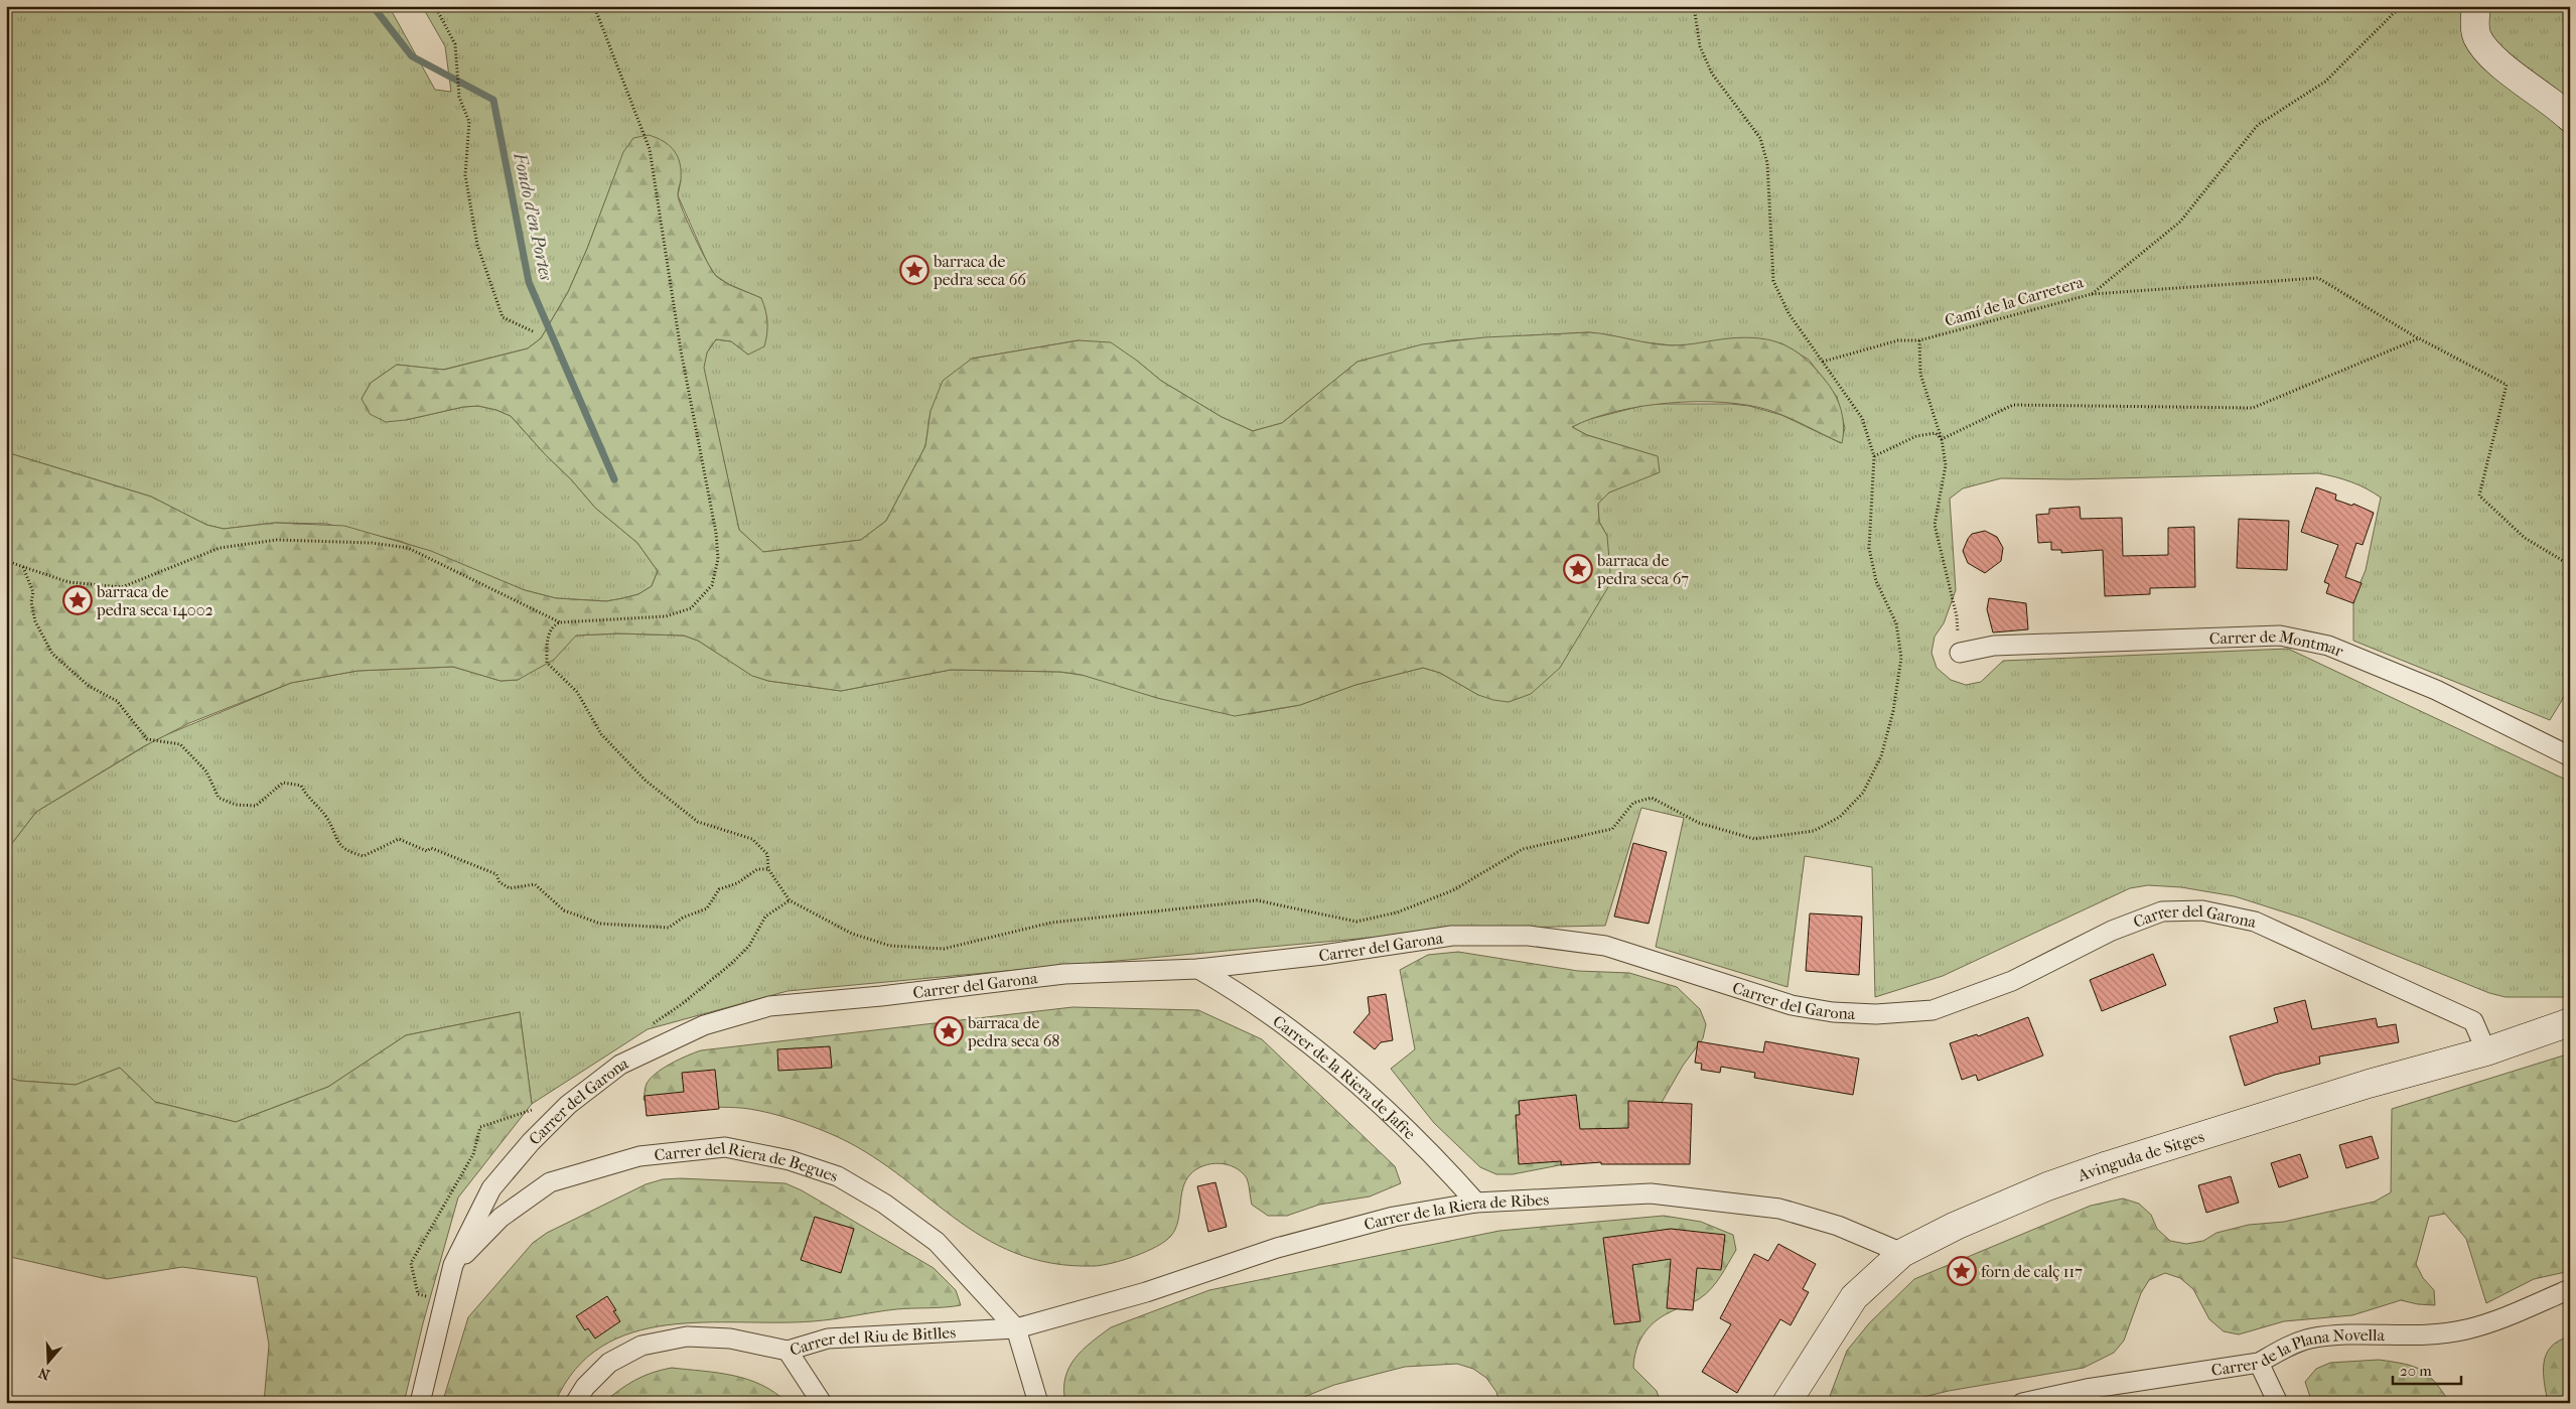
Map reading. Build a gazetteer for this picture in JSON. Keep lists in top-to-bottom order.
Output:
{
  "streets": {
    "street": [
      "Carrer de Montmar",
      "Carrer del Garona",
      "Carrer de la Riera de Jafre",
      "Avinguda de Sitges",
      "Carrer del Riera de Begues",
      "Carrer de la Riera de Ribes",
      "Carrer del Riu de Bitlles",
      "Carrer de la Plana Novella"
    ],
    "path": ["Camí de la Carretera"]
  },
  "crossings": [
    ["Carrer del Garona", "Carrer de la Riera de Jafre"],
    ["Carrer del Garona", "Avinguda de Sitges"],
    ["Carrer del Garona", "Carrer del Riera de Begues"],
    ["Carrer de la Riera de Jafre", "Carrer de la Riera de Ribes"],
    ["Avinguda de Sitges", "Carrer de la Riera de Ribes"],
    ["Carrer del Riera de Begues", "Carrer de la Riera de Ribes"],
    ["Carrer del Riera de Begues", "Carrer del Riu de Bitlles"],
    ["Carrer de la Riera de Ribes", "Carrer del Riu de Bitlles"]
  ],
  "water": ["Fondo d'en Portes"],
  "places": {
    "place": [
      "barraca de pedra seca 66",
      "barraca de pedra seca 67",
      "barraca de pedra seca 14002",
      "barraca de pedra seca 68",
      "forn de calç 117"
    ]
  },
  "scale_bar": "20 m",
  "north": "bottom"
}
